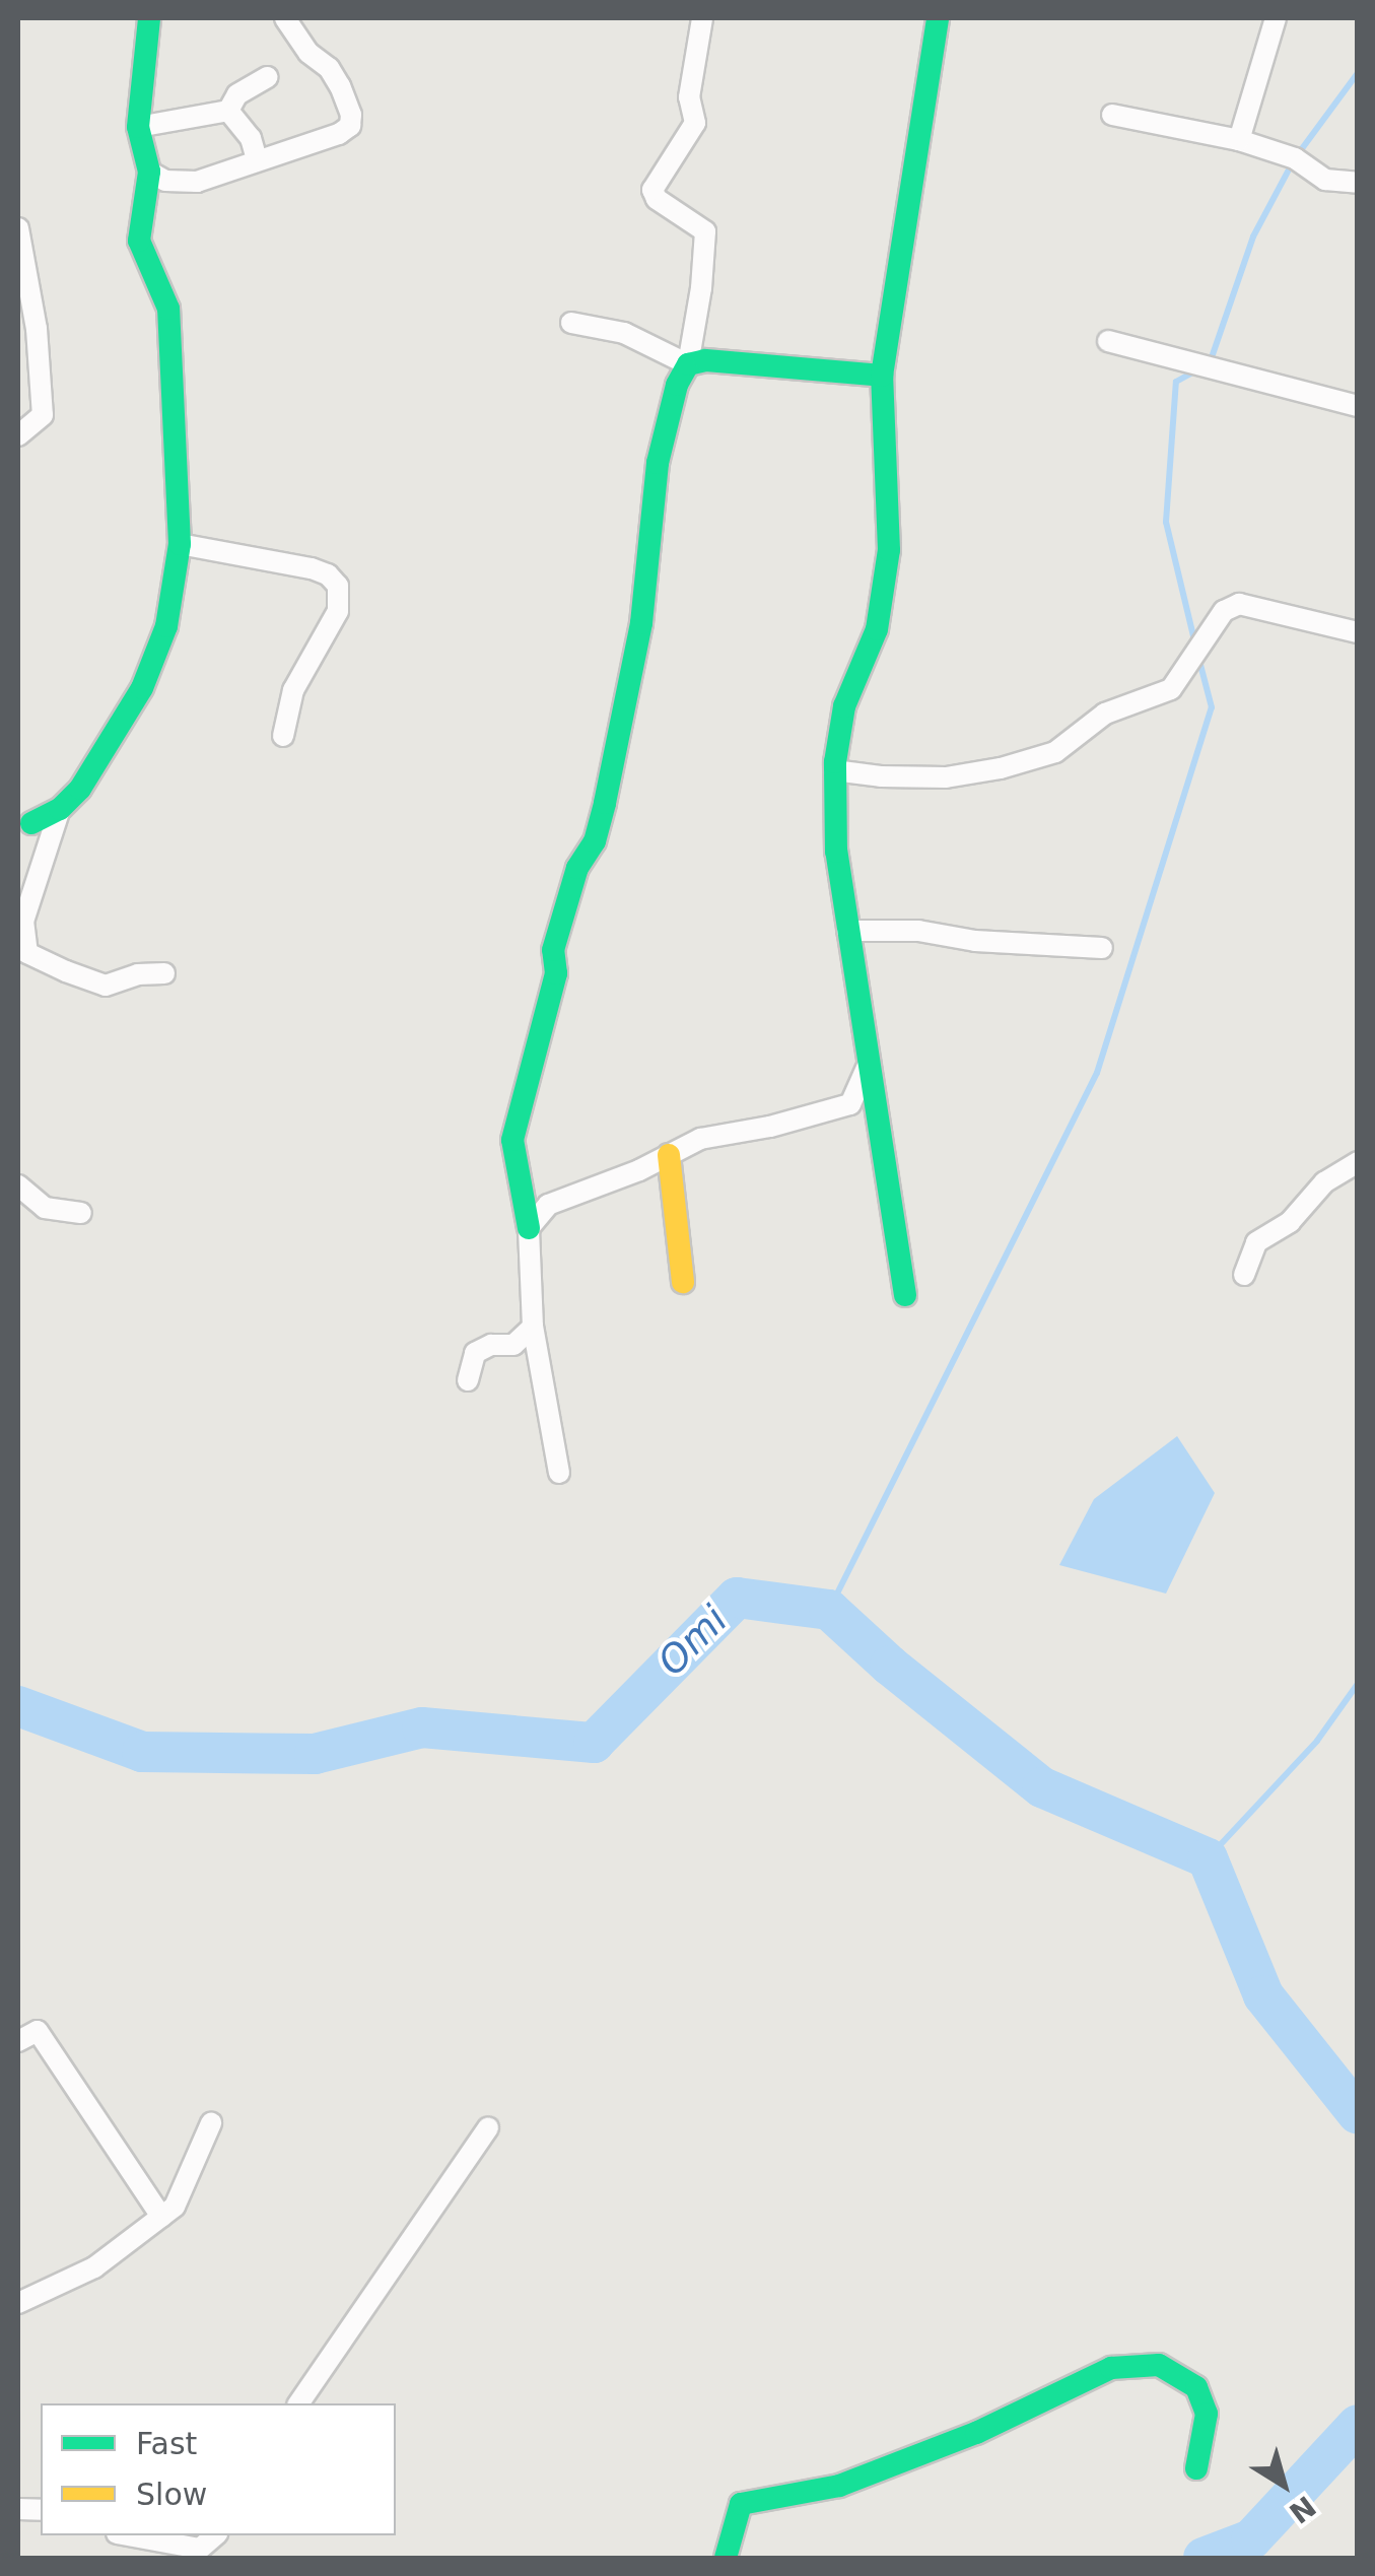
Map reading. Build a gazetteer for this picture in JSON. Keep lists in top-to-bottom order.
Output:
{
  "water": ["Omi"],
  "legend": ["Fast", "Slow"],
  "north": "bottom right"
}
